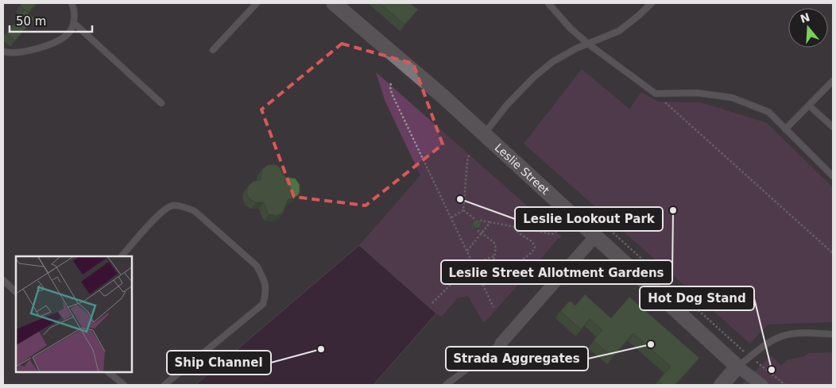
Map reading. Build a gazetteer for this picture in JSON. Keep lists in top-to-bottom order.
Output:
{
  "streets": {
    "street": ["Leslie Street"]
  },
  "places": [
    "Leslie Lookout Park",
    "Leslie Street Allotment Gardens",
    "Strada Aggregates",
    "Ship Channel",
    "Hot Dog Stand"
  ],
  "scale_bar": "50 m",
  "north": "top"
}
